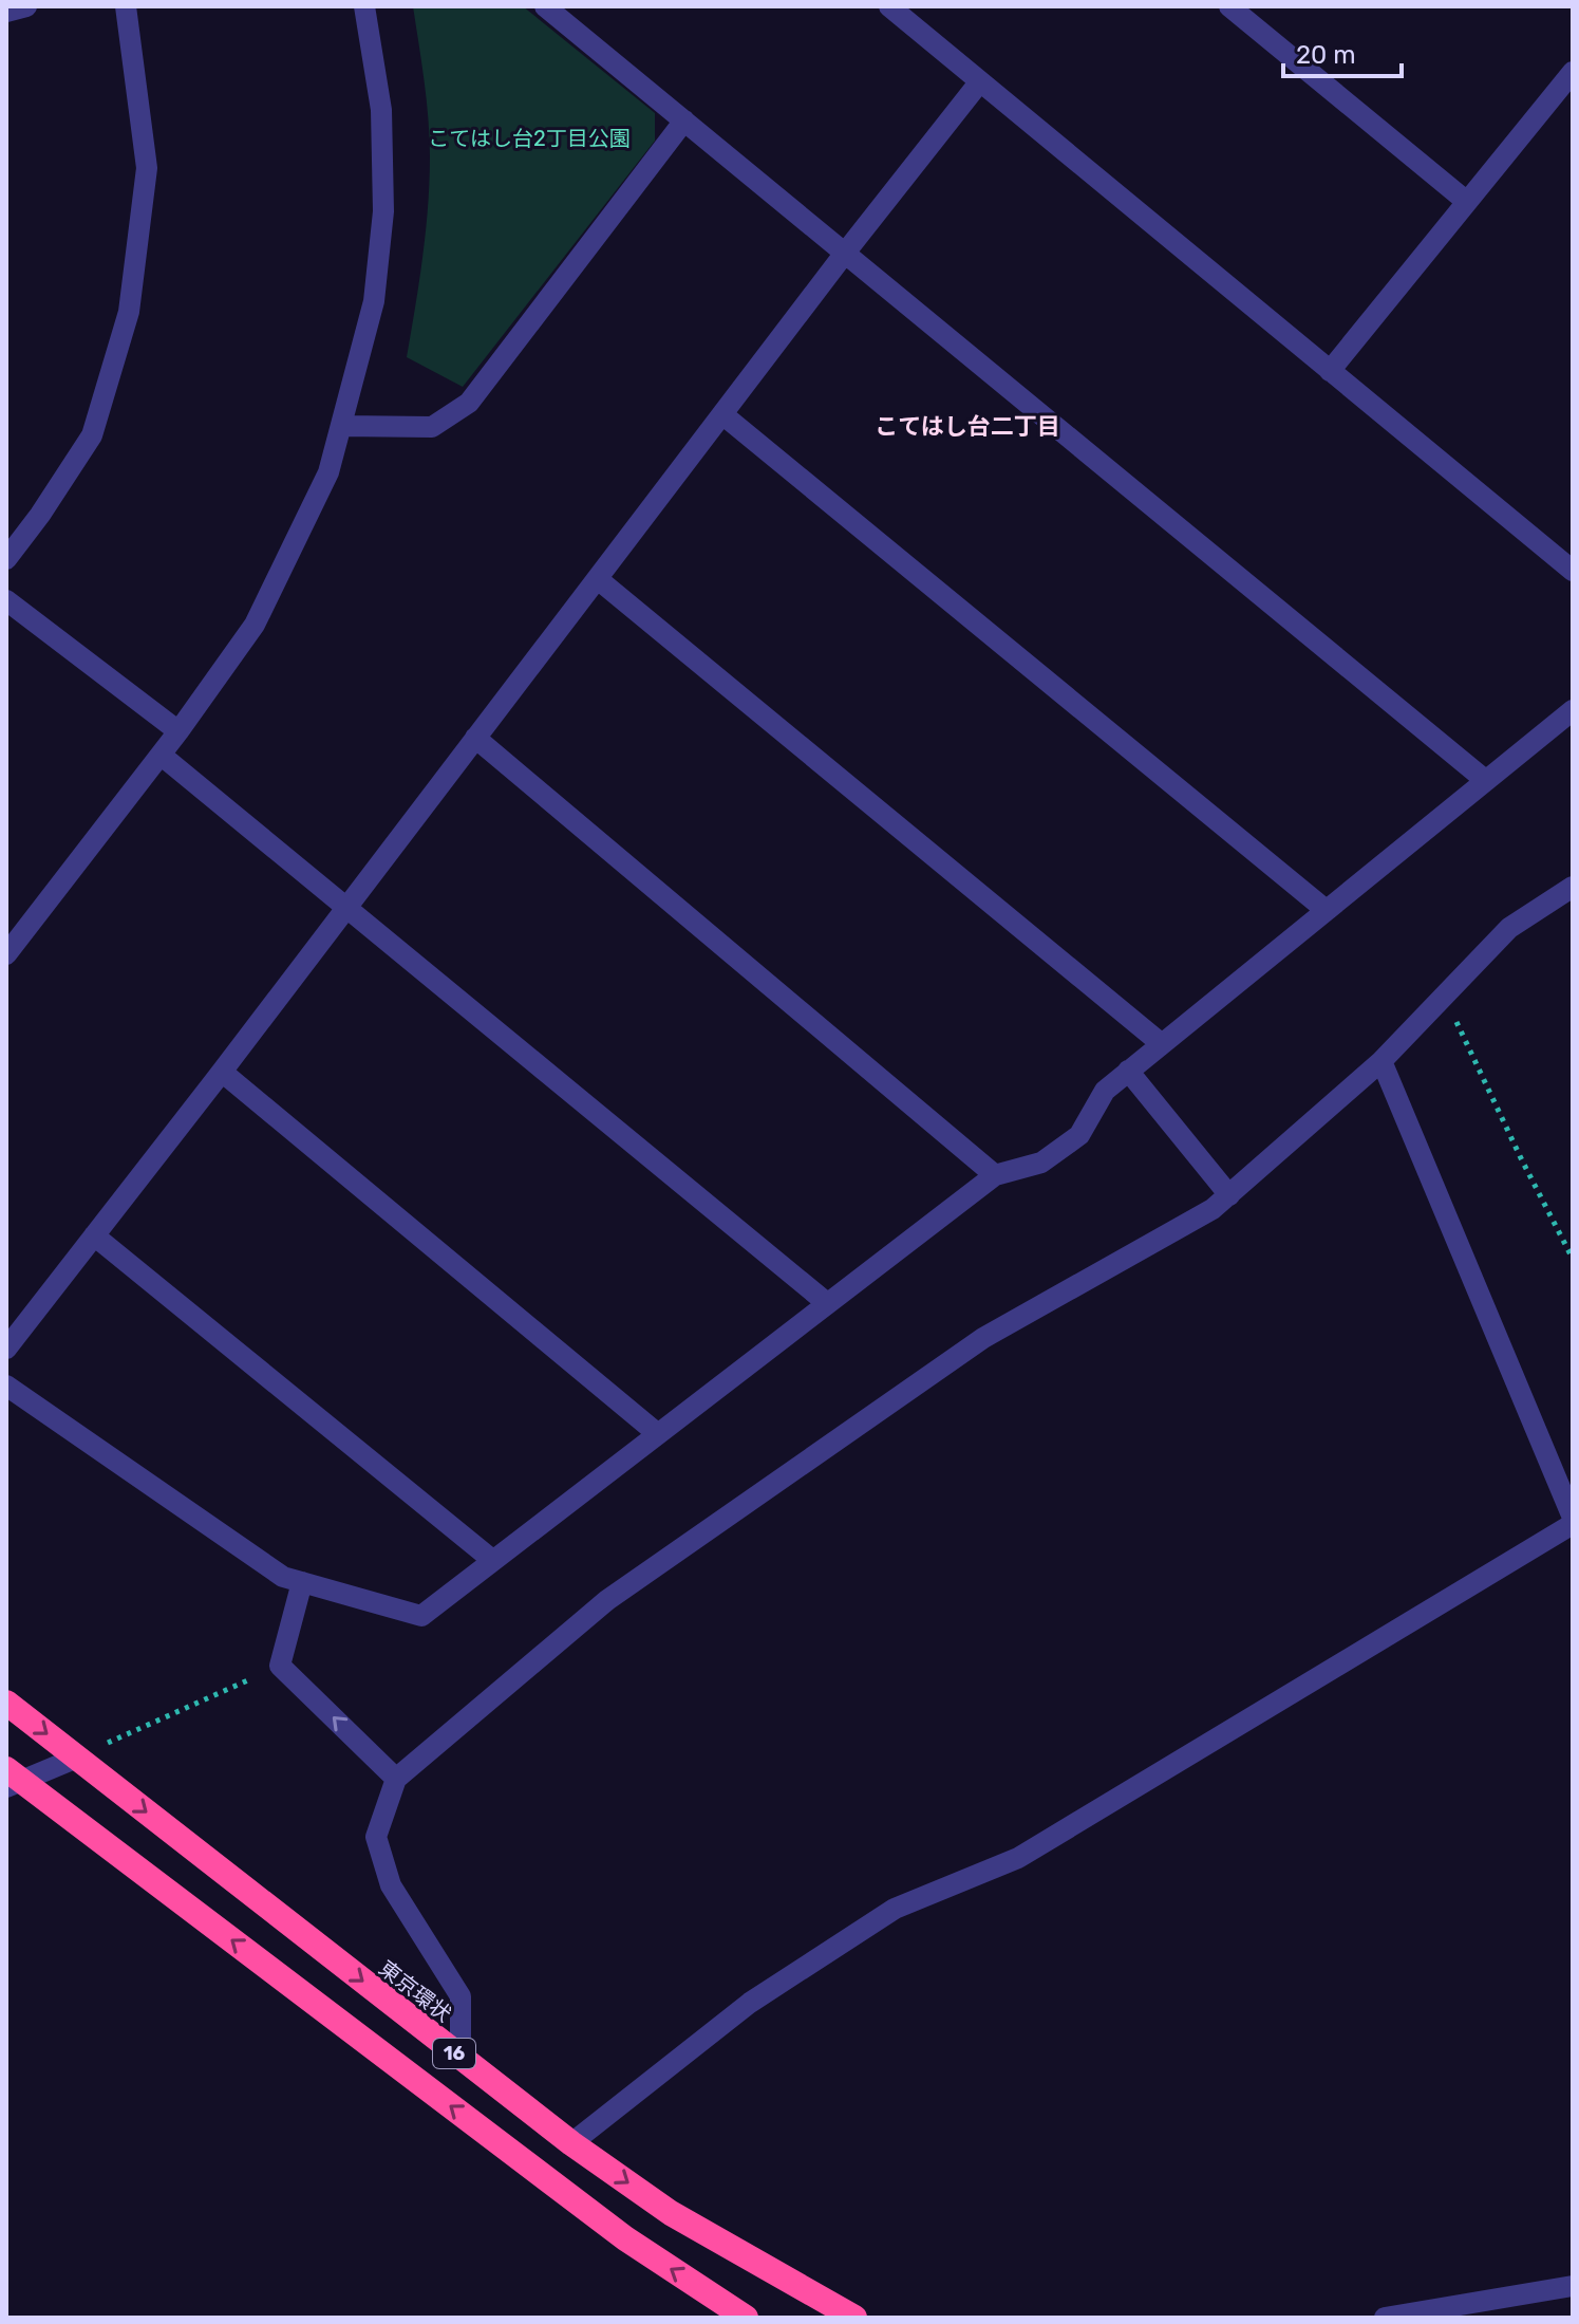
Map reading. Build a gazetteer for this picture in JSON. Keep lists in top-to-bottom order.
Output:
{
  "streets": {
    "highway": ["東京環状", "16"]
  },
  "districts": ["こてはし台二丁目"],
  "parks": ["こてはし台2丁目公園"],
  "scale_bar": "20 m"
}
